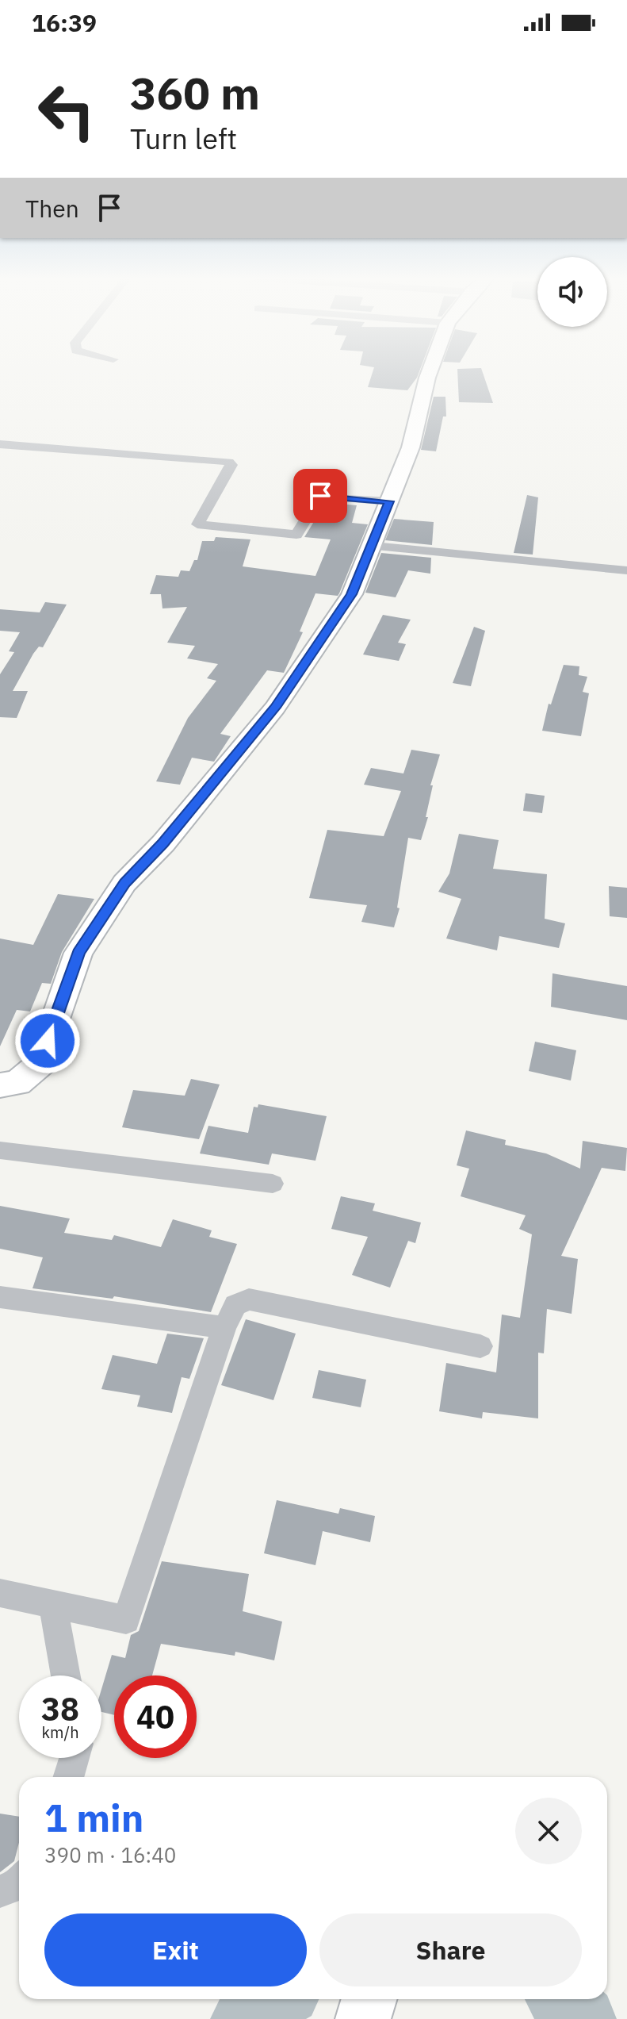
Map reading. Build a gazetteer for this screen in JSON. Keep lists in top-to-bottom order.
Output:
{
  "page": {
    "status": "16:39",
    "turn": ["360 m", "Turn left"],
    "then": "Then",
    "speed": "38 km/h",
    "limit": "40",
    "heading": ["1 min", "390 m · 16:40"],
    "buttons": ["Exit", "Share"]
  }
}
